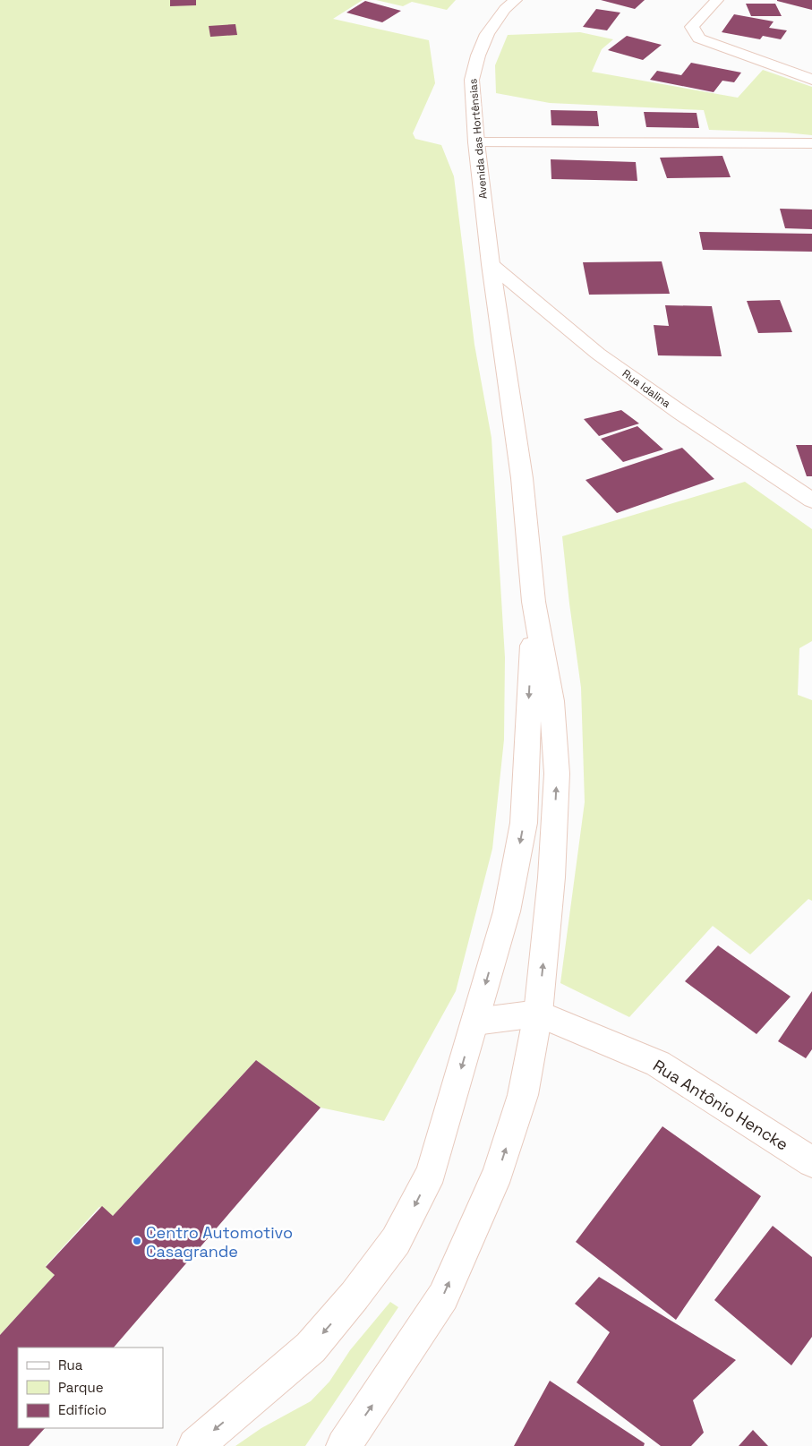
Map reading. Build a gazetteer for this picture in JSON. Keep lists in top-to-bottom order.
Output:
{
  "streets": {
    "main road": ["Avenida das Hortênsias", "Rua Idalina", "Rua Antônio Hencke"]
  },
  "crossings": [
    ["Avenida das Hortênsias", "Rua Idalina"]
  ],
  "places": ["Centro Automotivo Casagrande"],
  "legend": ["Rua", "Parque", "Edifício"]
}
